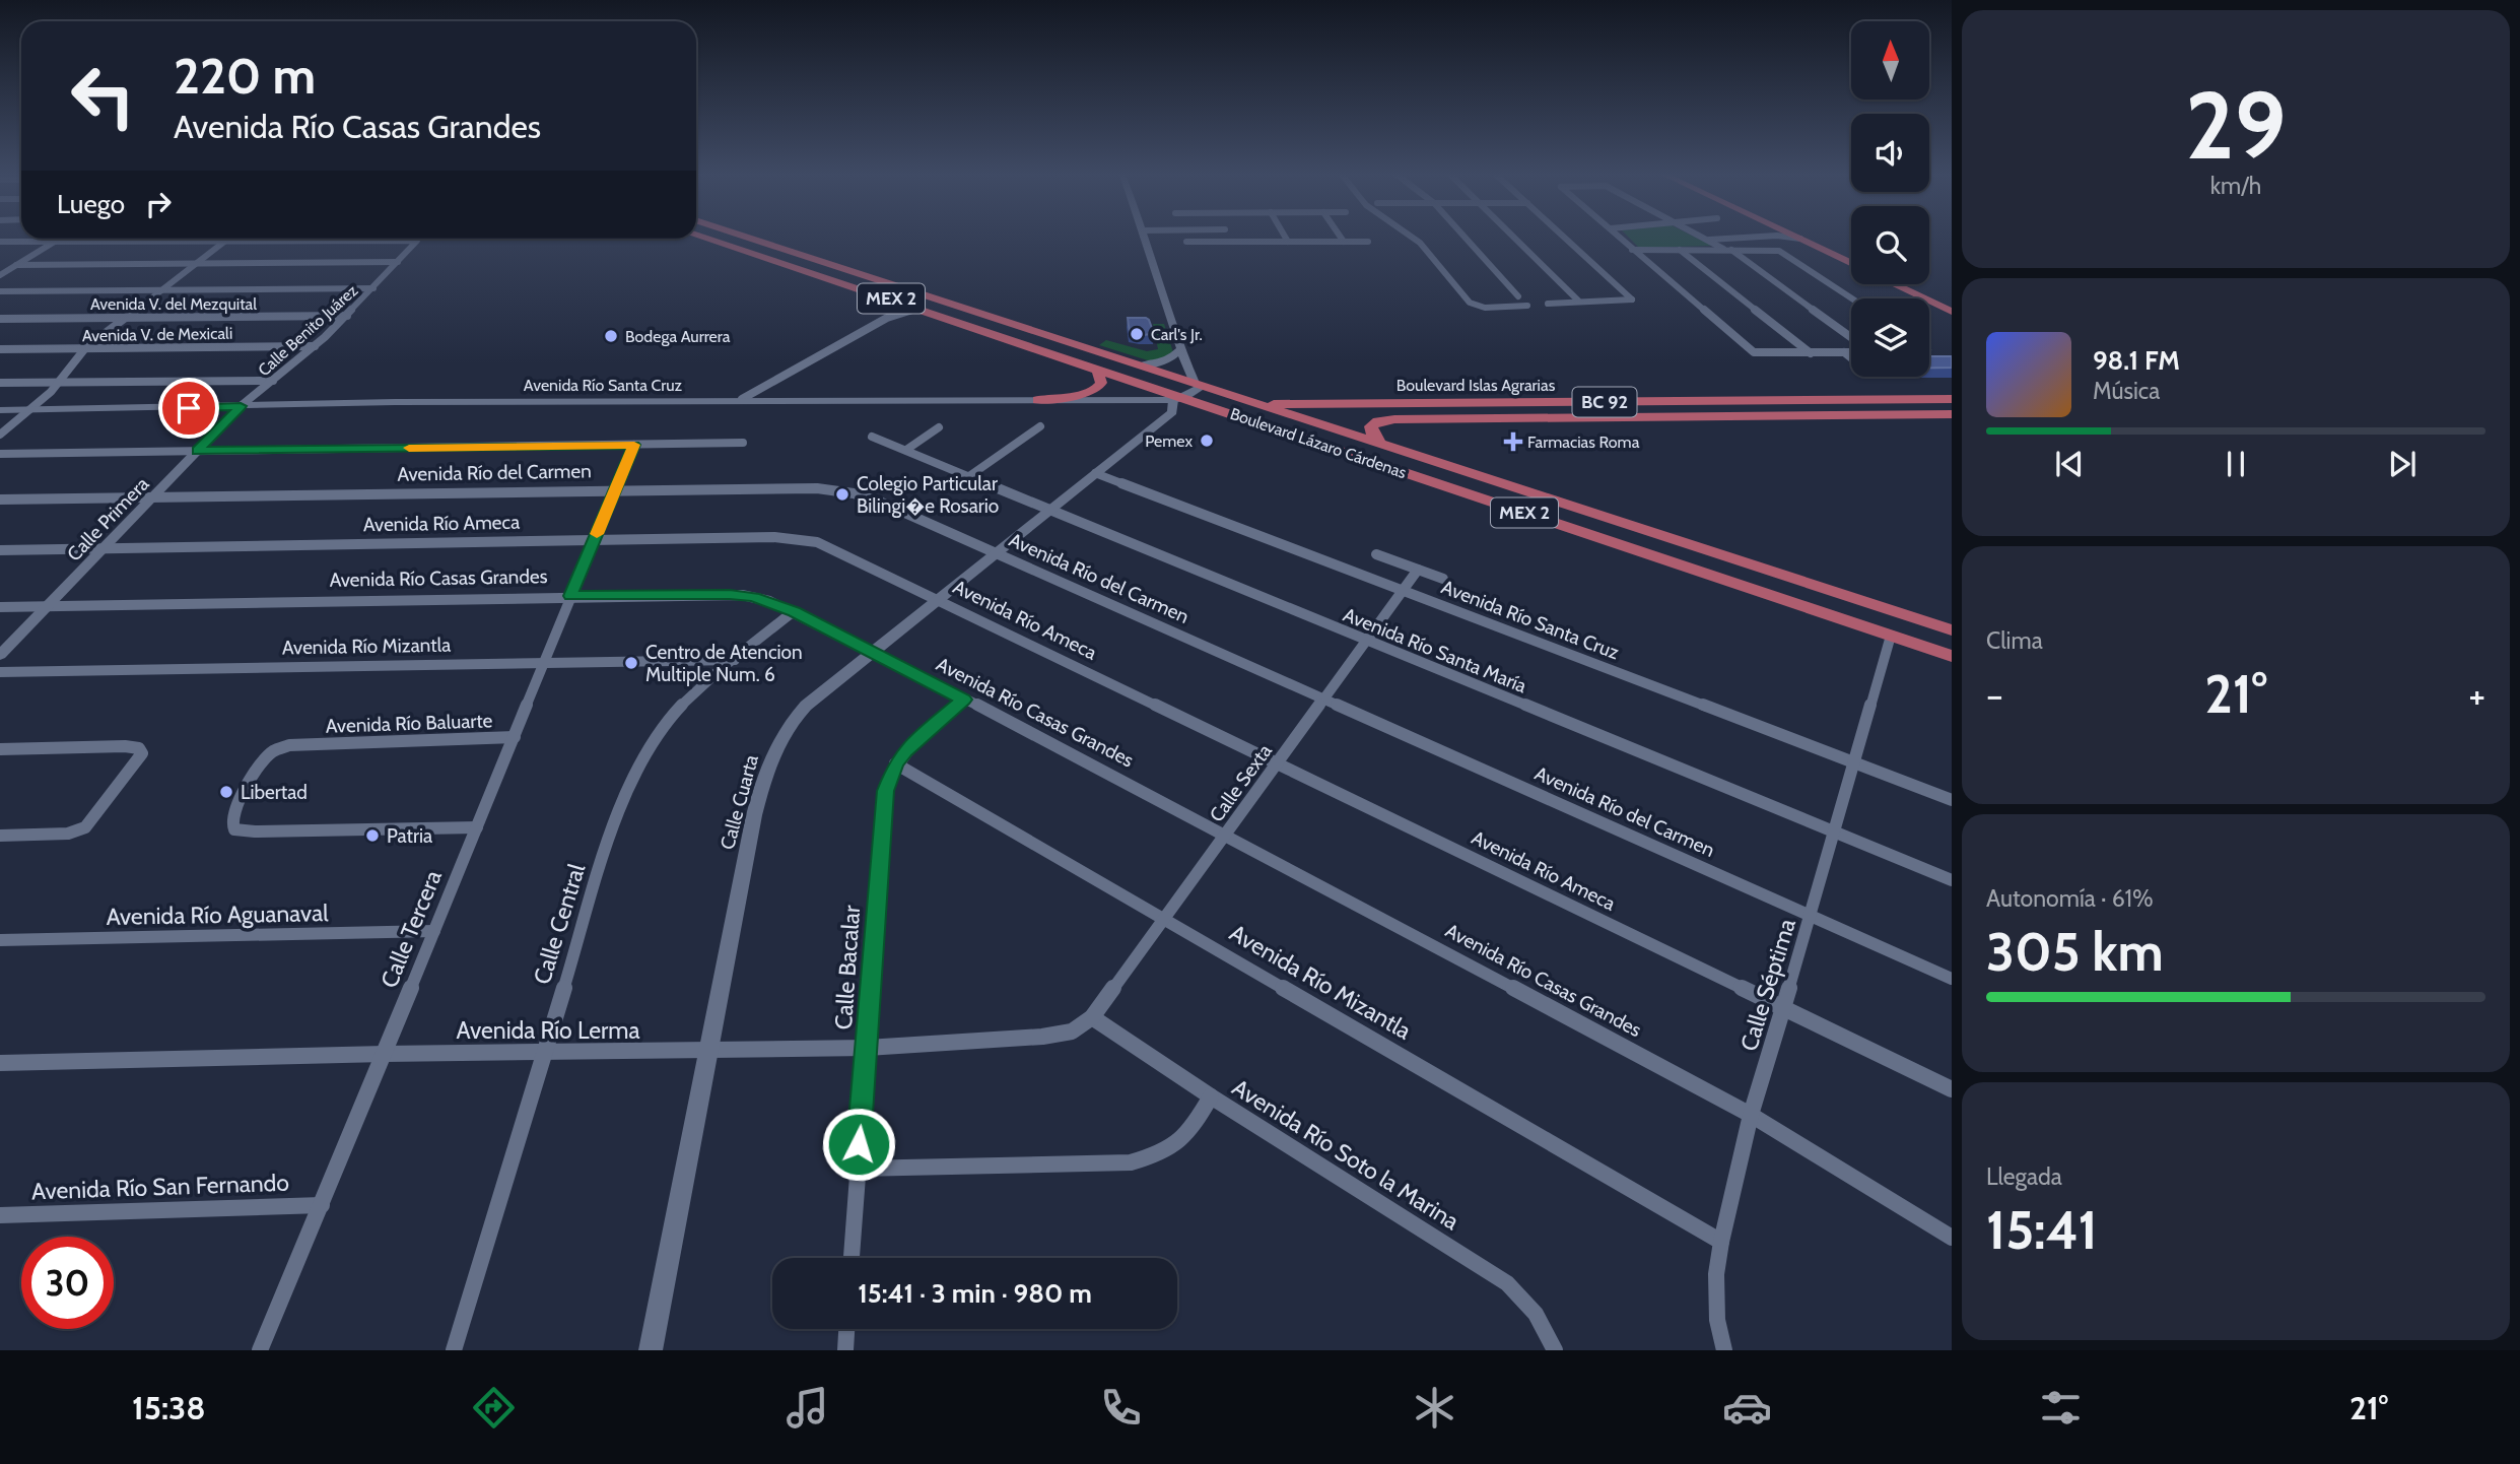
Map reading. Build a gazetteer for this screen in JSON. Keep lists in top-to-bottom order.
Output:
{
  "streets": {
    "main road": [
      "MEX 2",
      "Avenida Río Santa Cruz",
      "Boulevard Islas Agrarias",
      "BC 92",
      "Boulevard Lázaro Cárdenas"
    ],
    "street": [
      "Avenida V. del Mezquital",
      "Calle Benito Juárez",
      "Avenida V. de Mexicali",
      "Avenida Río del Carmen",
      "Calle Primera",
      "Avenida Río Ameca",
      "Avenida Río Casas Grandes",
      "Avenida Río Mizantla",
      "Avenida Río Santa María",
      "Avenida Río Baluarte",
      "Calle Sexta",
      "Calle Cuarta",
      "Avenida Río Aguanaval",
      "Calle Central",
      "Calle Tercera",
      "Calle Bacalar",
      "Calle Séptima",
      "Avenida Río Lerma",
      "Avenida Río Soto la Marina",
      "Avenida Río San Fernando"
    ]
  },
  "crossings": [
    ["Avenida V. del Mezquital", "Calle Benito Juárez"],
    ["Calle Benito Juárez", "Avenida V. de Mexicali"],
    ["Calle Benito Juárez", "Avenida Río Santa Cruz"],
    ["Calle Benito Juárez", "Calle Primera"],
    ["Avenida Río Santa Cruz", "Boulevard Lázaro Cárdenas"],
    ["Avenida Río Santa Cruz", "Calle Primera"],
    ["Avenida Río Santa Cruz", "Calle Sexta"],
    ["Avenida Río Santa Cruz", "Calle Cuarta"],
    ["Avenida Río Santa Cruz", "Calle Séptima"],
    ["Boulevard Islas Agrarias", "Boulevard Lázaro Cárdenas"],
    ["Boulevard Lázaro Cárdenas", "Calle Cuarta"],
    ["Boulevard Lázaro Cárdenas", "Calle Séptima"],
    ["Avenida Río del Carmen", "Calle Primera"],
    ["Avenida Río del Carmen", "Calle Sexta"],
    ["Avenida Río del Carmen", "Calle Cuarta"],
    ["Avenida Río del Carmen", "Calle Tercera"],
    ["Avenida Río del Carmen", "Calle Séptima"],
    ["Calle Primera", "Avenida Río Ameca"],
    ["Calle Primera", "Avenida Río Casas Grandes"],
    ["Avenida Río Ameca", "Calle Sexta"],
    ["Avenida Río Ameca", "Calle Cuarta"],
    ["Avenida Río Ameca", "Calle Tercera"],
    ["Avenida Río Ameca", "Calle Séptima"],
    ["Avenida Río Casas Grandes", "Calle Sexta"],
    ["Avenida Río Casas Grandes", "Calle Cuarta"],
    ["Avenida Río Casas Grandes", "Calle Central"],
    ["Avenida Río Casas Grandes", "Calle Tercera"],
    ["Avenida Río Casas Grandes", "Calle Bacalar"],
    ["Avenida Río Casas Grandes", "Calle Séptima"],
    ["Avenida Río Mizantla", "Calle Sexta"],
    ["Avenida Río Mizantla", "Calle Central"],
    ["Avenida Río Mizantla", "Calle Tercera"],
    ["Avenida Río Mizantla", "Calle Bacalar"],
    ["Avenida Río Mizantla", "Calle Séptima"],
    ["Avenida Río Santa María", "Calle Sexta"],
    ["Avenida Río Santa María", "Calle Cuarta"],
    ["Avenida Río Santa María", "Calle Séptima"],
    ["Avenida Río Baluarte", "Calle Tercera"],
    ["Calle Sexta", "Avenida Río Lerma"],
    ["Calle Sexta", "Avenida Río Soto la Marina"],
    ["Calle Cuarta", "Avenida Río Lerma"],
    ["Avenida Río Aguanaval", "Calle Tercera"],
    ["Calle Central", "Avenida Río Lerma"],
    ["Calle Tercera", "Avenida Río Lerma"],
    ["Calle Tercera", "Avenida Río San Fernando"],
    ["Calle Bacalar", "Avenida Río Lerma"],
    ["Avenida Río Lerma", "Avenida Río Soto la Marina"]
  ],
  "places": {
    "other": [
      "Carl's Jr.",
      "Bodega Aurrera",
      "Pemex",
      "Colegio Particular Bilingi�e Rosario",
      "Centro de Atencion Multiple Num. 6",
      "Libertad",
      "Patria"
    ],
    "health": ["Farmacias Roma"]
  },
  "north": "top",
  "page": {
    "tile": [
      ["29", "km/h"],
      "Clima",
      ["Autonomía · 61%", "305 km"],
      ["Llegada", "15:41"]
    ],
    "turn": ["220 m", "Avenida Río Casas Grandes"],
    "then": "Luego",
    "song": ["98.1 FM", "Música"],
    "heat": ["−", "21°", "+"],
    "limit": "30",
    "trip": "15:41 · 3 min · 980 m",
    "tabs": ["15:38", "21°"]
  }
}
